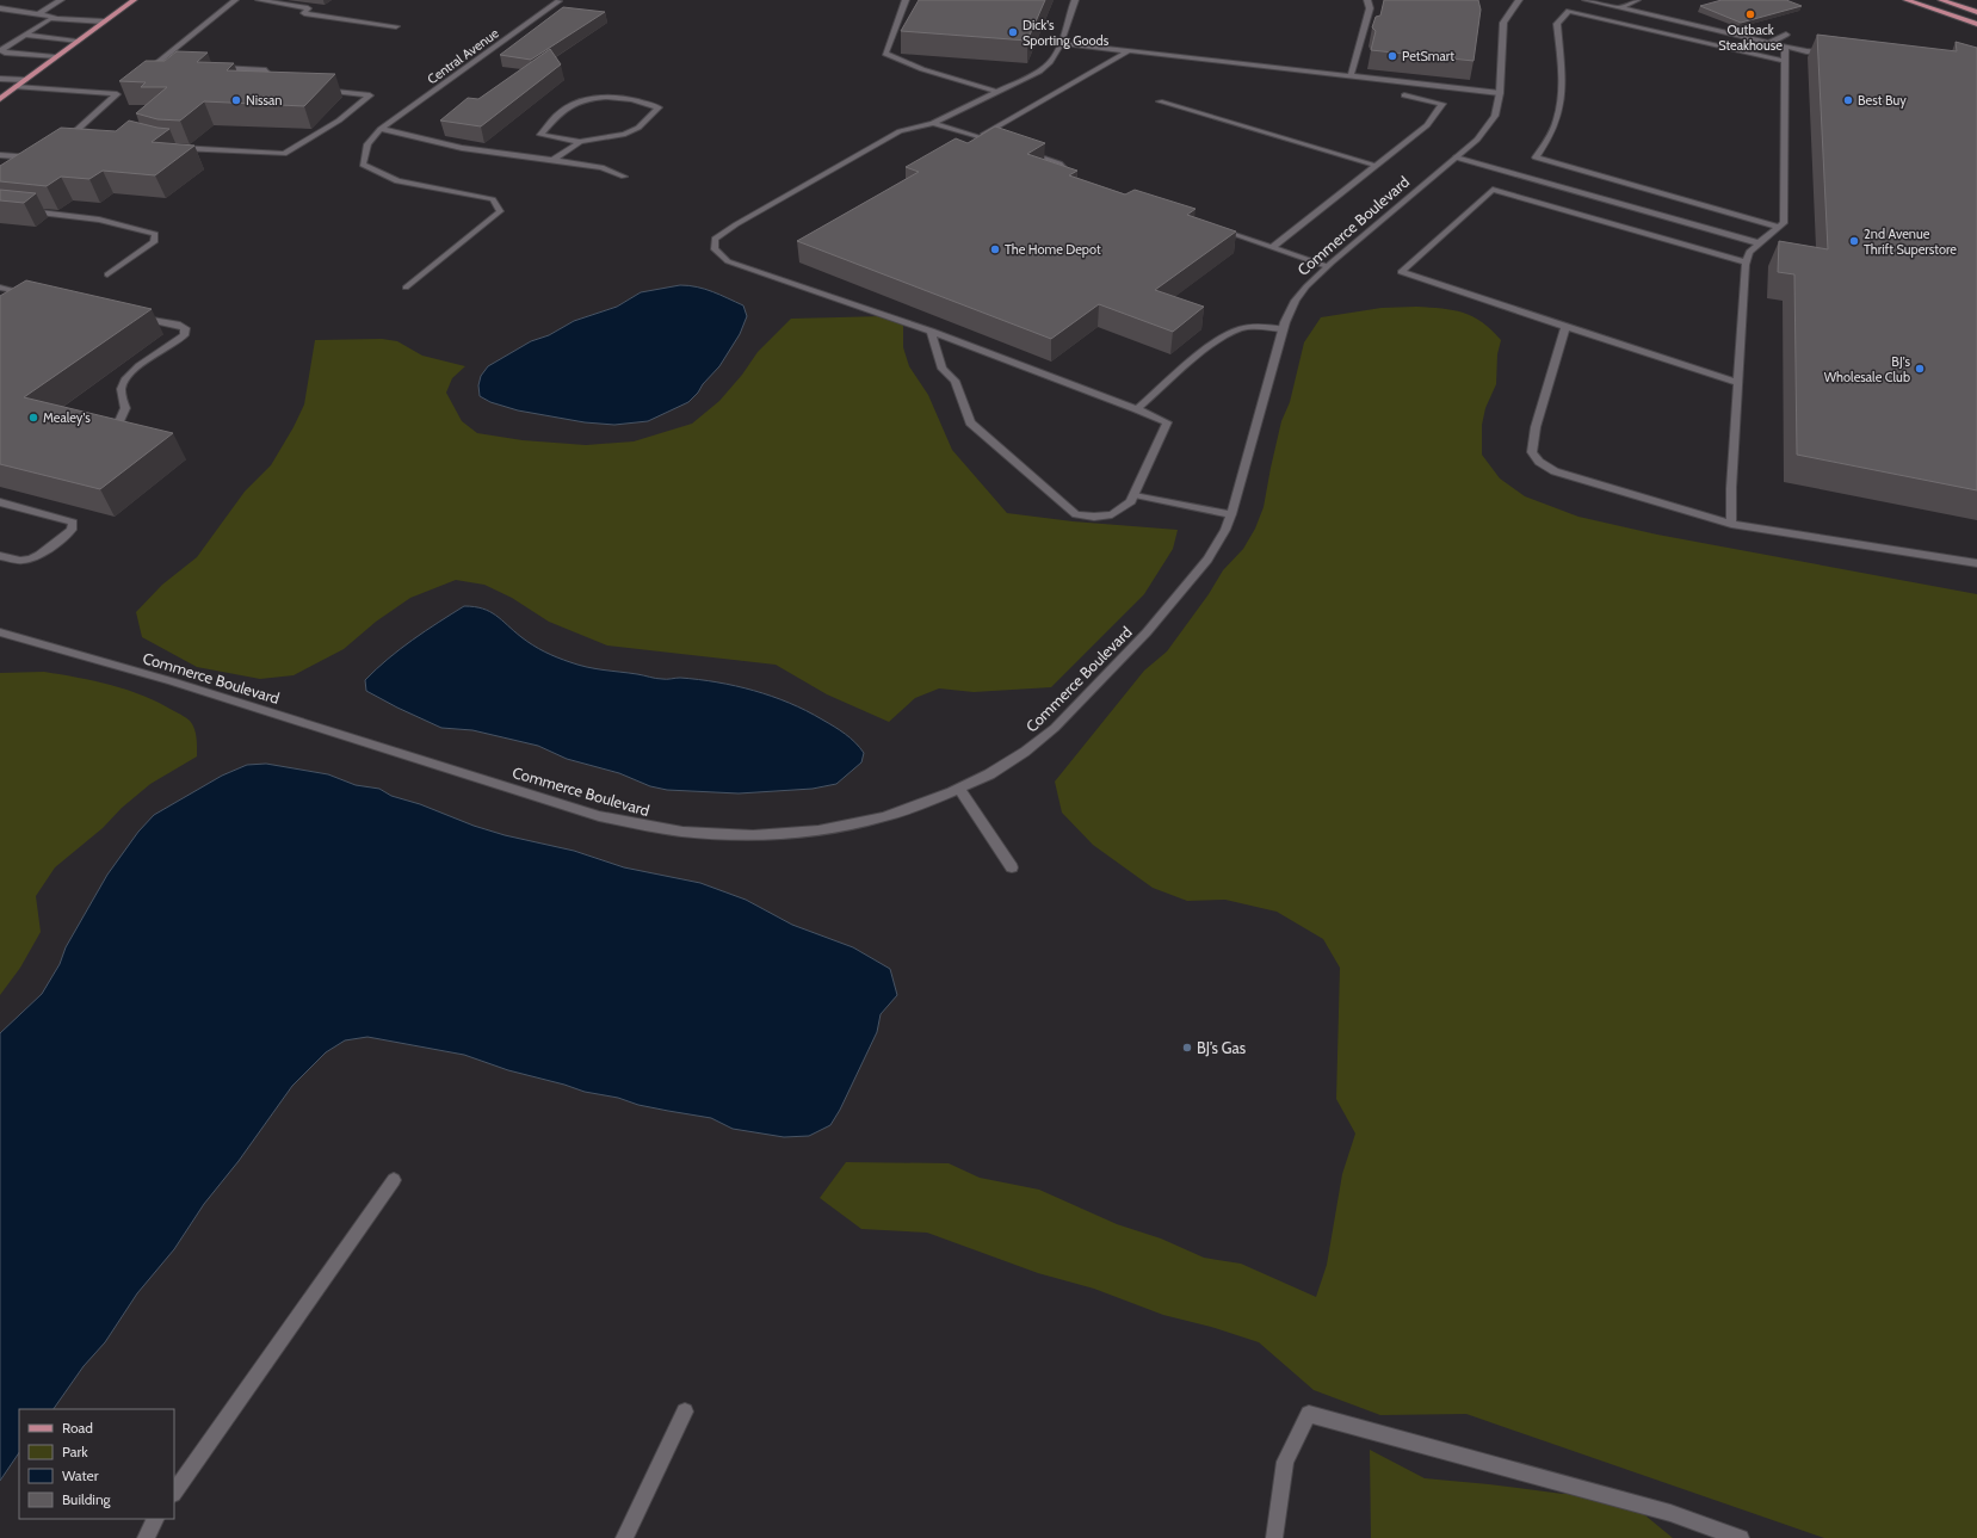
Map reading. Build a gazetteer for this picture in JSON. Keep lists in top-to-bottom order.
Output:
{
  "streets": {
    "street": ["Central Avenue", "Commerce Boulevard"]
  },
  "places": [
    "Outback Steakhouse",
    "Dick's Sporting Goods",
    "PetSmart",
    "Nissan",
    "Best Buy",
    "2nd Avenue Thrift Superstore",
    "The Home Depot",
    "BJ's Wholesale Club",
    "Mealey's",
    "BJ’s Gas"
  ],
  "legend": [
    "Road",
    "Park",
    "Water",
    "Building"
  ]
}
